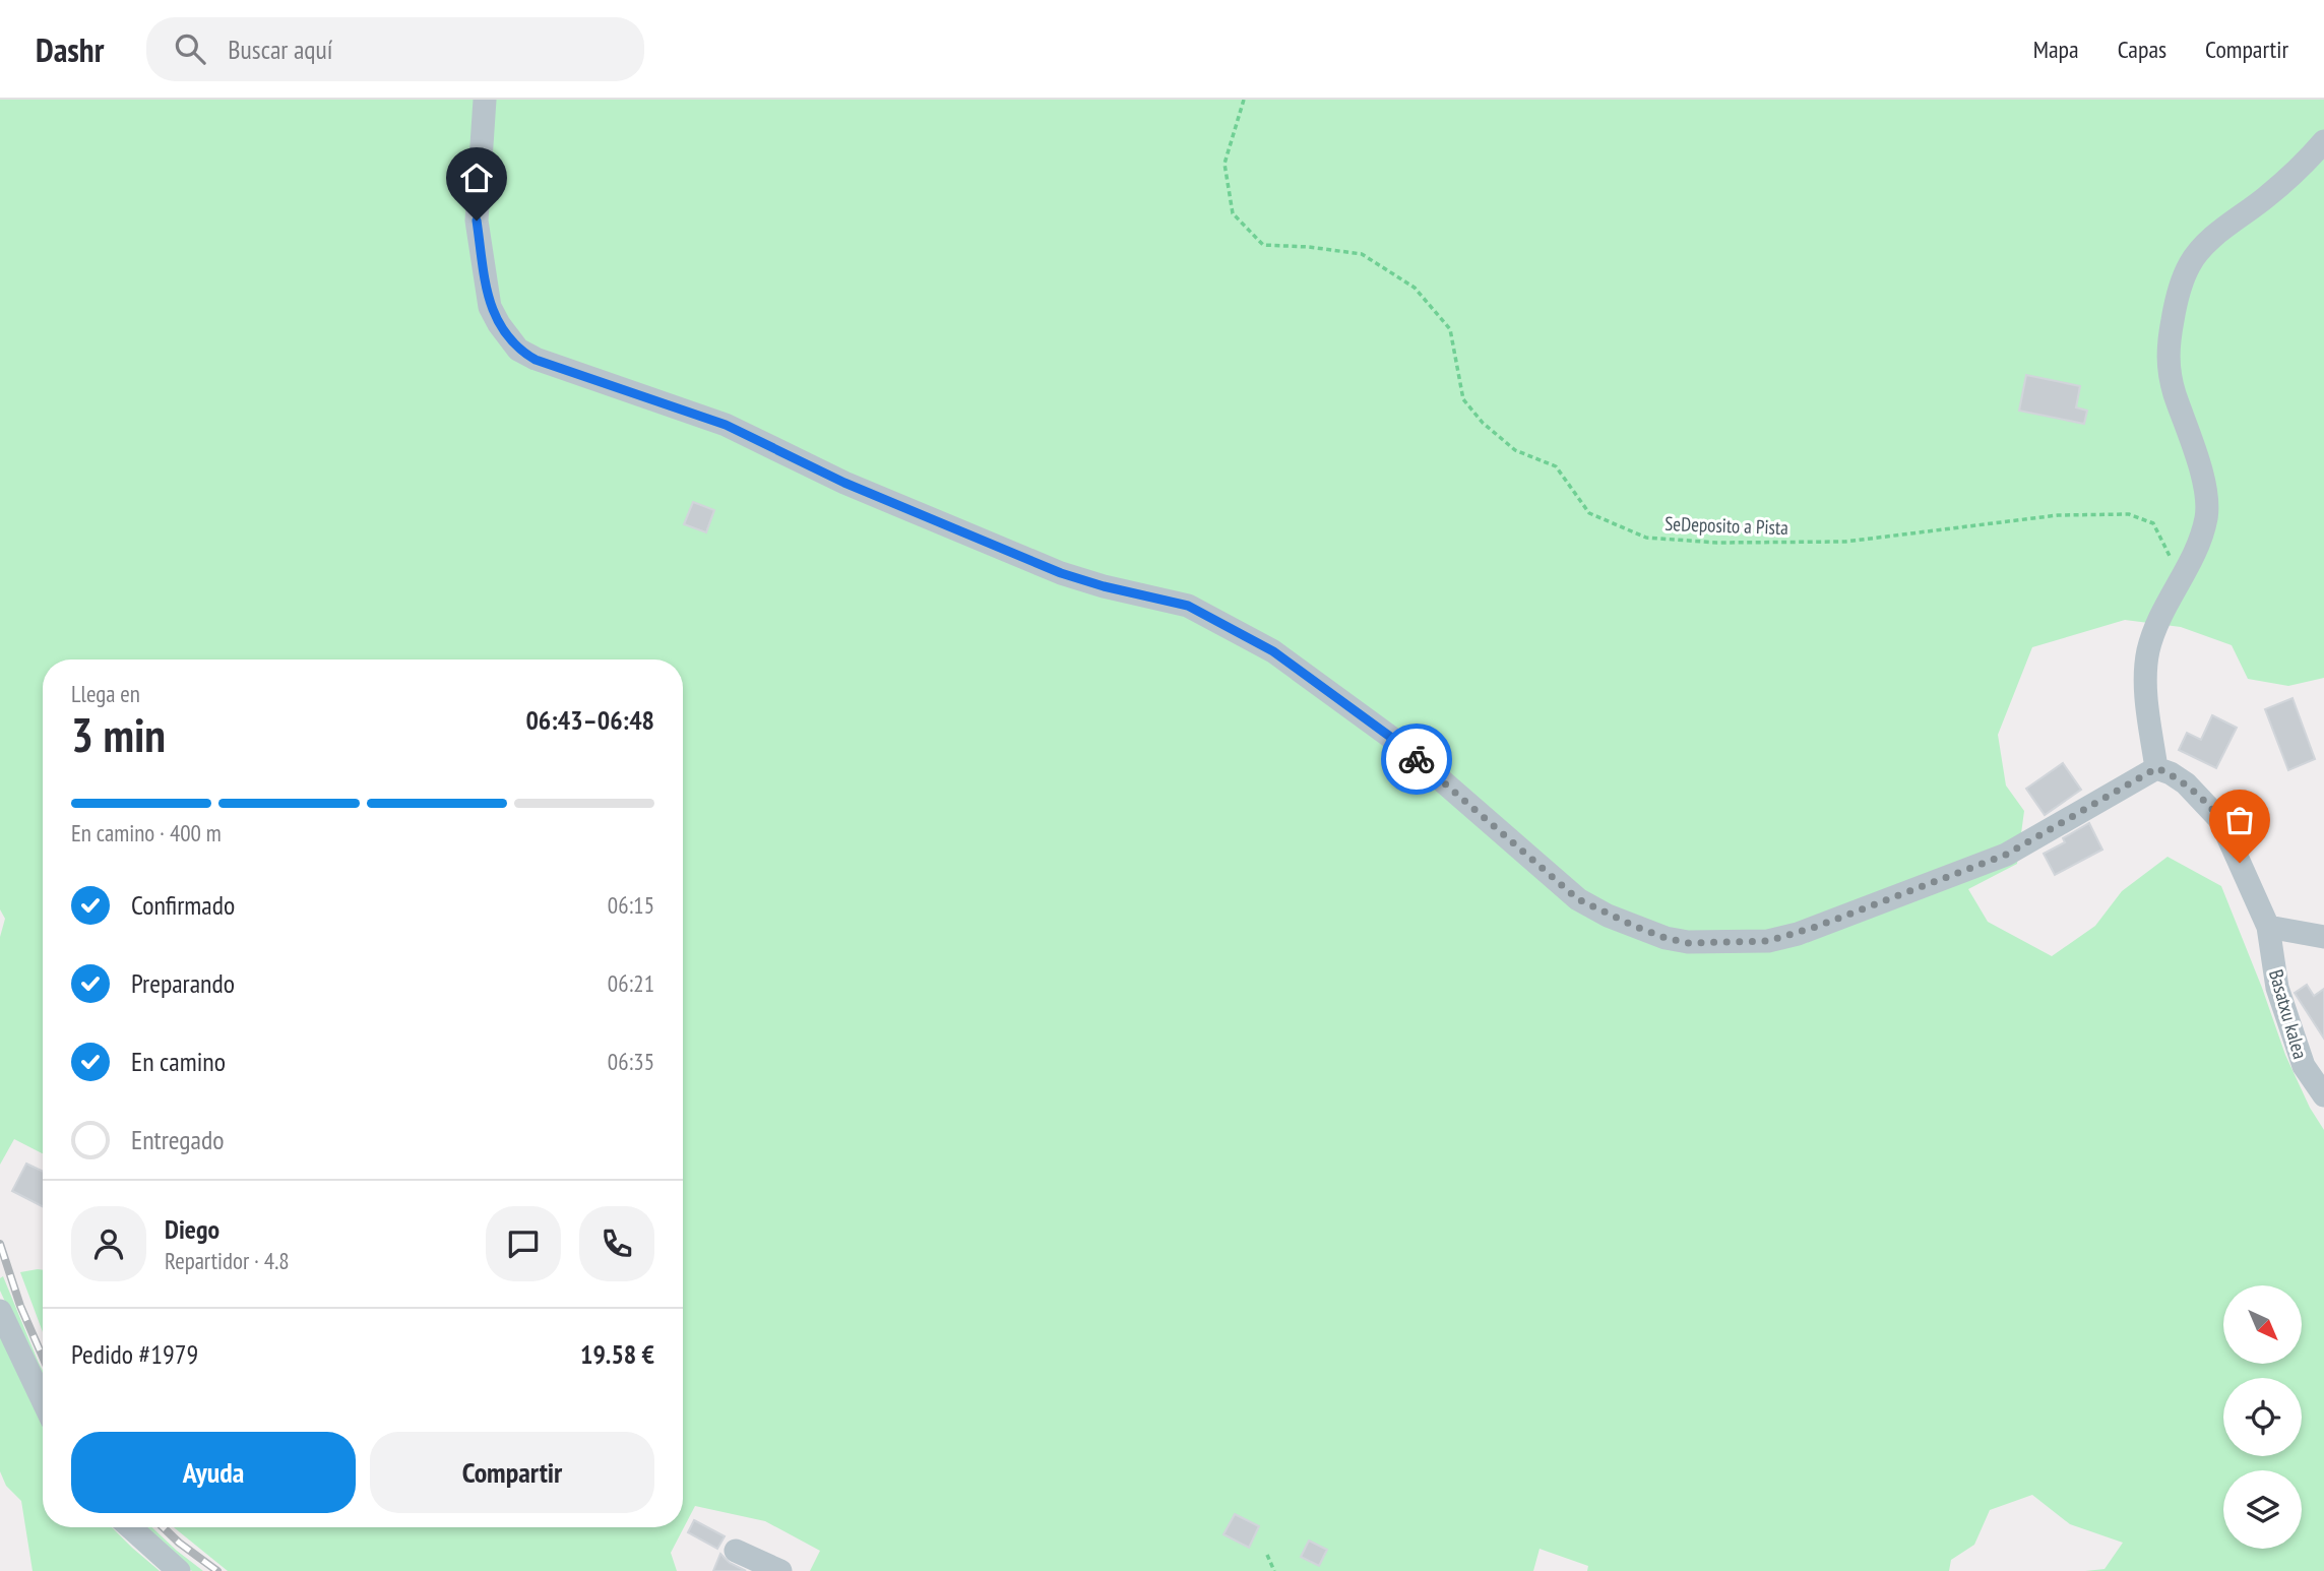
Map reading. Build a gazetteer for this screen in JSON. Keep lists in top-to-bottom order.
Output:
{
  "streets": {
    "street": ["Basatxu kalea"],
    "path": ["SeDeposito a Pista"]
  },
  "north": "bottom right",
  "page": {
    "header": "Dashr",
    "search": "Buscar aquí",
    "nav": ["Mapa", "Capas", "Compartir"],
    "heading": ["3 min", "Llega en", "06:43–06:48"],
    "panel": [
      "Diego",
      "Repartidor · 4.8",
      "Pedido #1979",
      "19.58 €"
    ],
    "bar": "En camino · 400 m",
    "list": [
      ["Confirmado", "06:15"],
      ["Preparando", "06:21"],
      ["En camino", "06:35"],
      "Entregado"
    ],
    "buttons": ["Ayuda", "Compartir"]
  }
}
